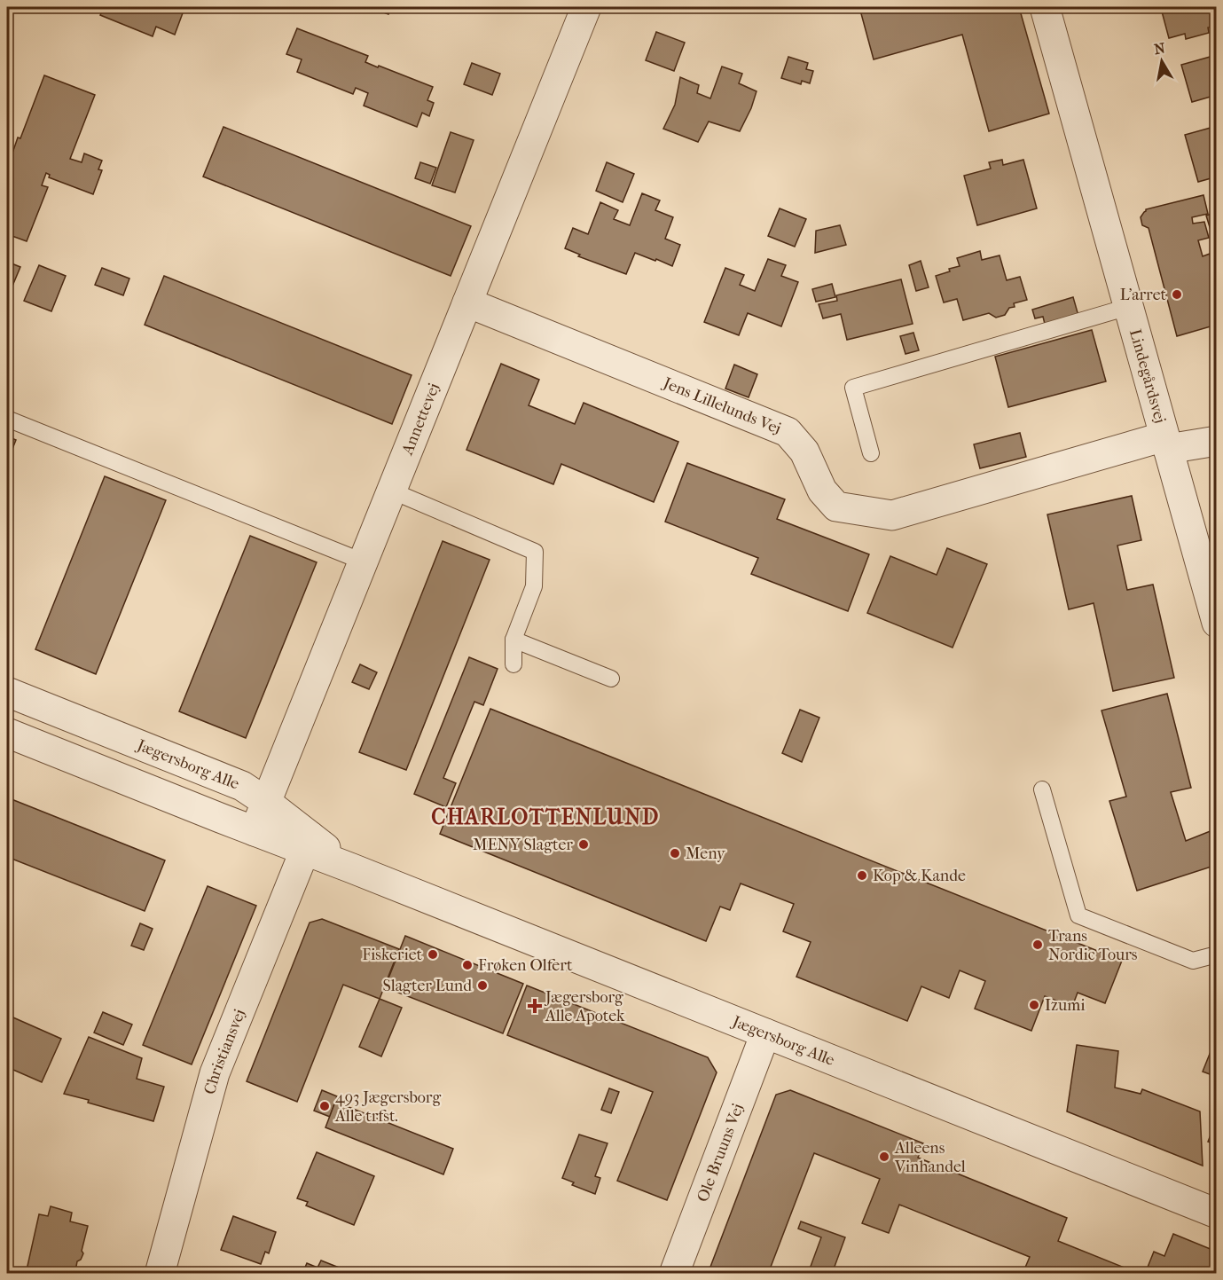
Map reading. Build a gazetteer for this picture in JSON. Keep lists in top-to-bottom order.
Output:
{
  "streets": {
    "street": [
      "Lindegårdsvej",
      "Jens Lillelunds Vej",
      "Annettevej",
      "Jægersborg Alle",
      "Christiansvej",
      "Ole Bruuns Vej"
    ]
  },
  "crossings": [
    ["Lindegårdsvej", "Jens Lillelunds Vej"],
    ["Jens Lillelunds Vej", "Annettevej"],
    ["Annettevej", "Jægersborg Alle"],
    ["Jægersborg Alle", "Christiansvej"],
    ["Jægersborg Alle", "Ole Bruuns Vej"]
  ],
  "districts": ["CHARLOTTENLUND"],
  "places": {
    "other": [
      "L'arret",
      "MENY Slagter",
      "Meny",
      "Kop & Kande",
      "Trans Nordic Tours",
      "Fiskeriet",
      "Frøken Olfert",
      "Slagter Lund",
      "Izumi",
      "493 Jægersborg Alle trfst.",
      "Alleens Vinhandel"
    ],
    "health": ["Jægersborg Alle Apotek"]
  },
  "north": "top"
}
